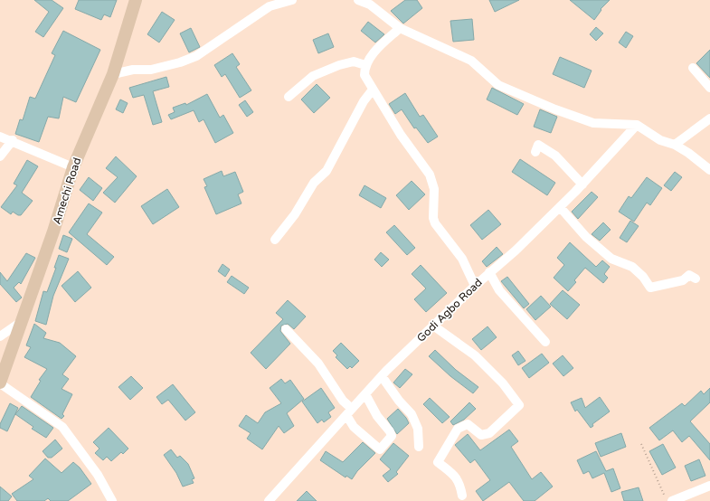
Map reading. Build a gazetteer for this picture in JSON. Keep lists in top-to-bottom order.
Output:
{
  "streets": {
    "main road": ["Amechi Road"],
    "street": ["Godi Agbo Road"]
  }
}
